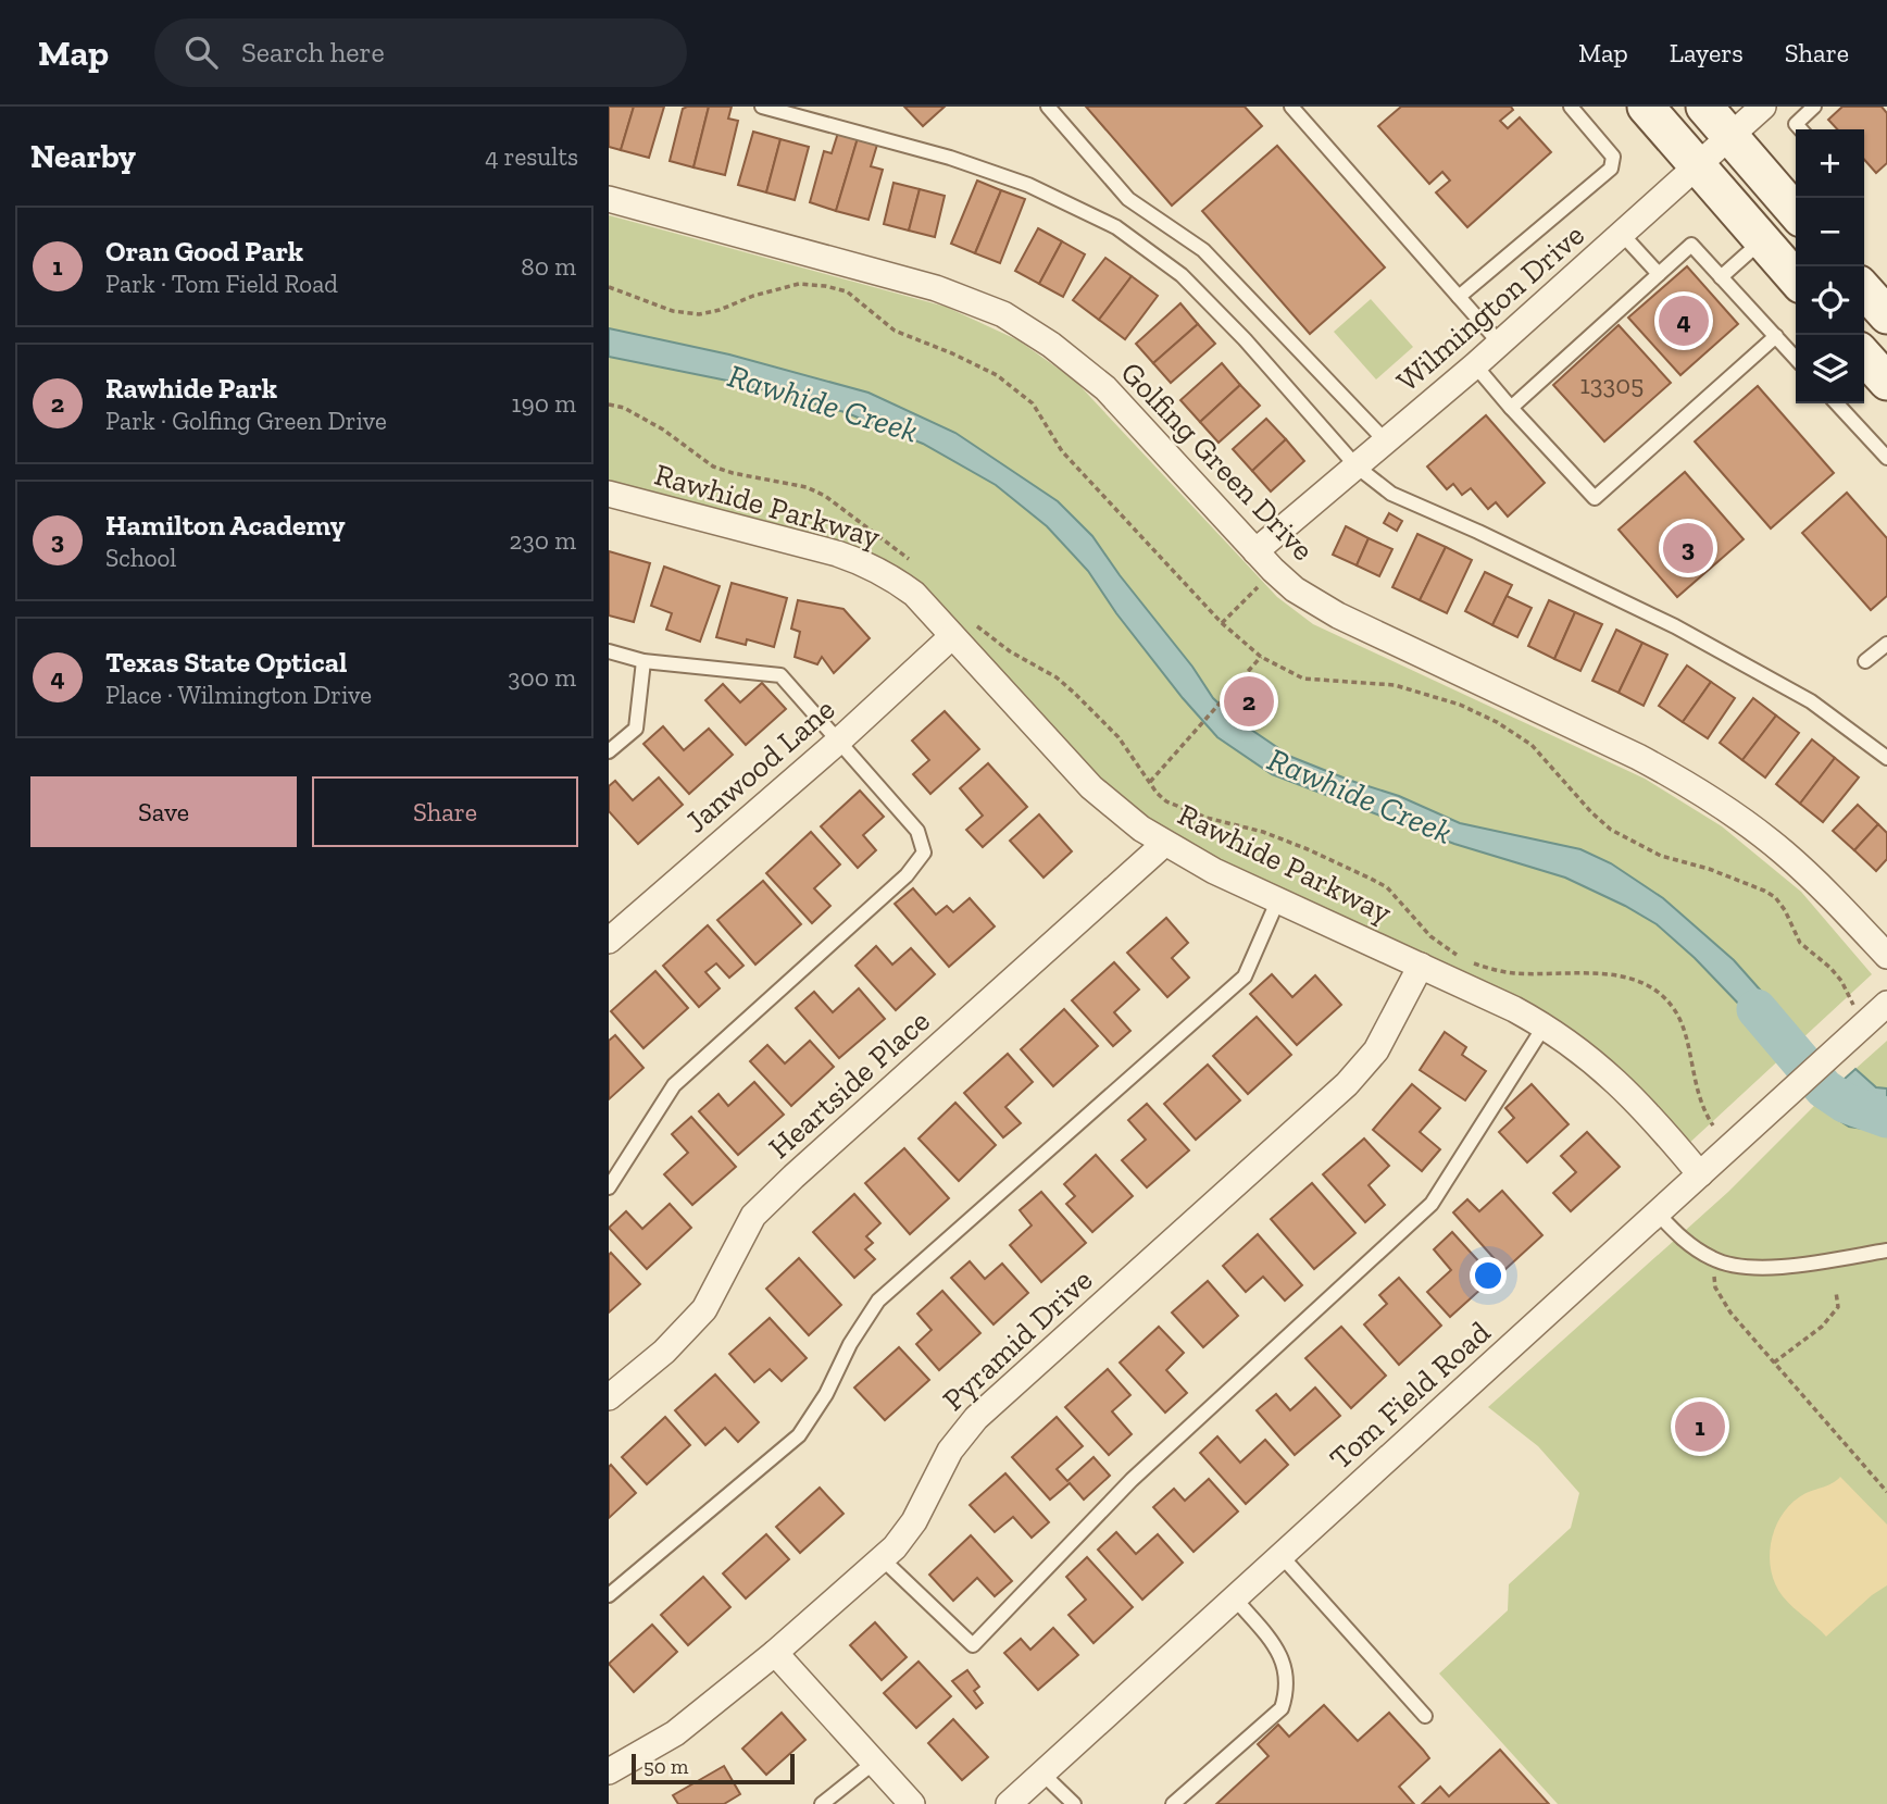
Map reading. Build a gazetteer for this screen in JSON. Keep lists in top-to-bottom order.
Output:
{
  "streets": {
    "street": [
      "Wilmington Drive",
      "Golfing Green Drive",
      "Rawhide Parkway",
      "Janwood Lane",
      "Heartside Place",
      "Pyramid Drive",
      "Tom Field Road"
    ]
  },
  "crossings": [
    ["Wilmington Drive", "Golfing Green Drive"],
    ["Rawhide Parkway", "Janwood Lane"],
    ["Rawhide Parkway", "Heartside Place"],
    ["Rawhide Parkway", "Pyramid Drive"],
    ["Rawhide Parkway", "Tom Field Road"]
  ],
  "water": ["Rawhide Creek"],
  "house_numbers": ["13305"],
  "scale_bar": "50 m",
  "page": {
    "header": "Map",
    "search": "Search here",
    "nav": ["Map", "Layers", "Share"],
    "heading": ["Nearby", "4 results"],
    "map_buttons": ["+", "−"],
    "list": [
      {
        "mark": "1",
        "name": "Oran Good Park",
        "note": "Park · Tom Field Road",
        "value": "80 m"
      },
      {
        "mark": "2",
        "name": "Rawhide Park",
        "note": "Park · Golfing Green Drive",
        "value": "190 m"
      },
      {
        "mark": "3",
        "name": "Hamilton Academy",
        "note": "School",
        "value": "230 m"
      },
      {
        "mark": "4",
        "name": "Texas State Optical",
        "note": "Place · Wilmington Drive",
        "value": "300 m"
      }
    ],
    "pins": [
      "4",
      "3",
      "2",
      "1"
    ],
    "buttons": ["Save", "Share"],
    "scale": "50 m"
  }
}
